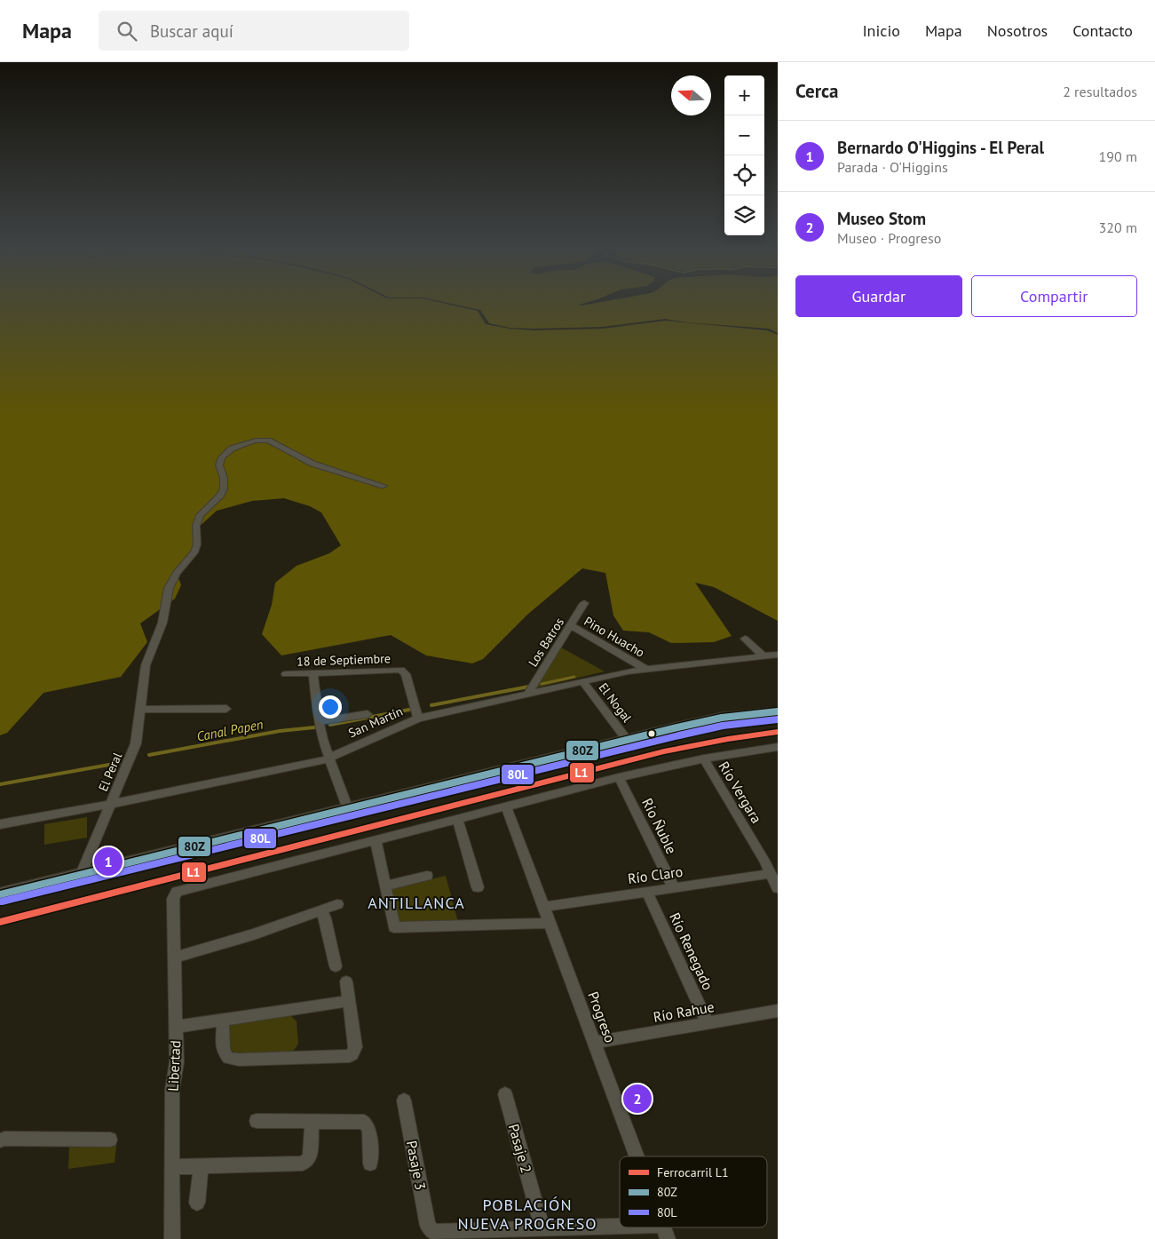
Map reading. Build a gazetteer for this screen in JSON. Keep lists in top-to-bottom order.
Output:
{
  "streets": {
    "street": [
      "Pino Huacho",
      "Los Batros",
      "18 de Septiembre",
      "El Nogal",
      "San Martín",
      "El Peral",
      "Río Vergara",
      "Río Ñuble",
      "Río Claro",
      "Río Renegado",
      "Río Rahue",
      "Progreso",
      "Libertad",
      "Pasaje 2",
      "Pasaje 3"
    ]
  },
  "crossings": [
    ["Pino Huacho", "Los Batros"],
    ["Pino Huacho", "San Martín"],
    ["Los Batros", "San Martín"],
    ["18 de Septiembre", "San Martín"],
    ["El Nogal", "San Martín"],
    ["San Martín", "El Peral"],
    ["Río Vergara", "Río Claro"],
    ["Río Ñuble", "Río Claro"],
    ["Río Claro", "Río Renegado"],
    ["Río Claro", "Progreso"],
    ["Río Renegado", "Río Rahue"],
    ["Río Rahue", "Progreso"],
    ["Pasaje 2", "Pasaje 3"]
  ],
  "districts": ["ANTILLANCA", "POBLACIÓN NUEVA PROGRESO"],
  "water": ["Canal Papen"],
  "lines": ["transit line 80Z", "transit line 80L", "rail line L1"],
  "legend": ["Ferrocarril L1", "80Z", "80L"],
  "north": "left",
  "page": {
    "header": "Mapa",
    "search": "Buscar aquí",
    "nav": [
      "Inicio",
      "Mapa",
      "Nosotros",
      "Contacto"
    ],
    "heading": ["Cerca", "2 resultados"],
    "map_buttons": ["+", "−"],
    "list": [
      {
        "mark": "1",
        "name": "Bernardo O'Higgins - El Peral",
        "note": "Parada · O'Higgins",
        "value": "190 m"
      },
      {
        "mark": "2",
        "name": "Museo Stom",
        "note": "Museo · Progreso",
        "value": "320 m"
      }
    ],
    "buttons": ["Guardar", "Compartir"],
    "pins": ["1", "2"]
  }
}
